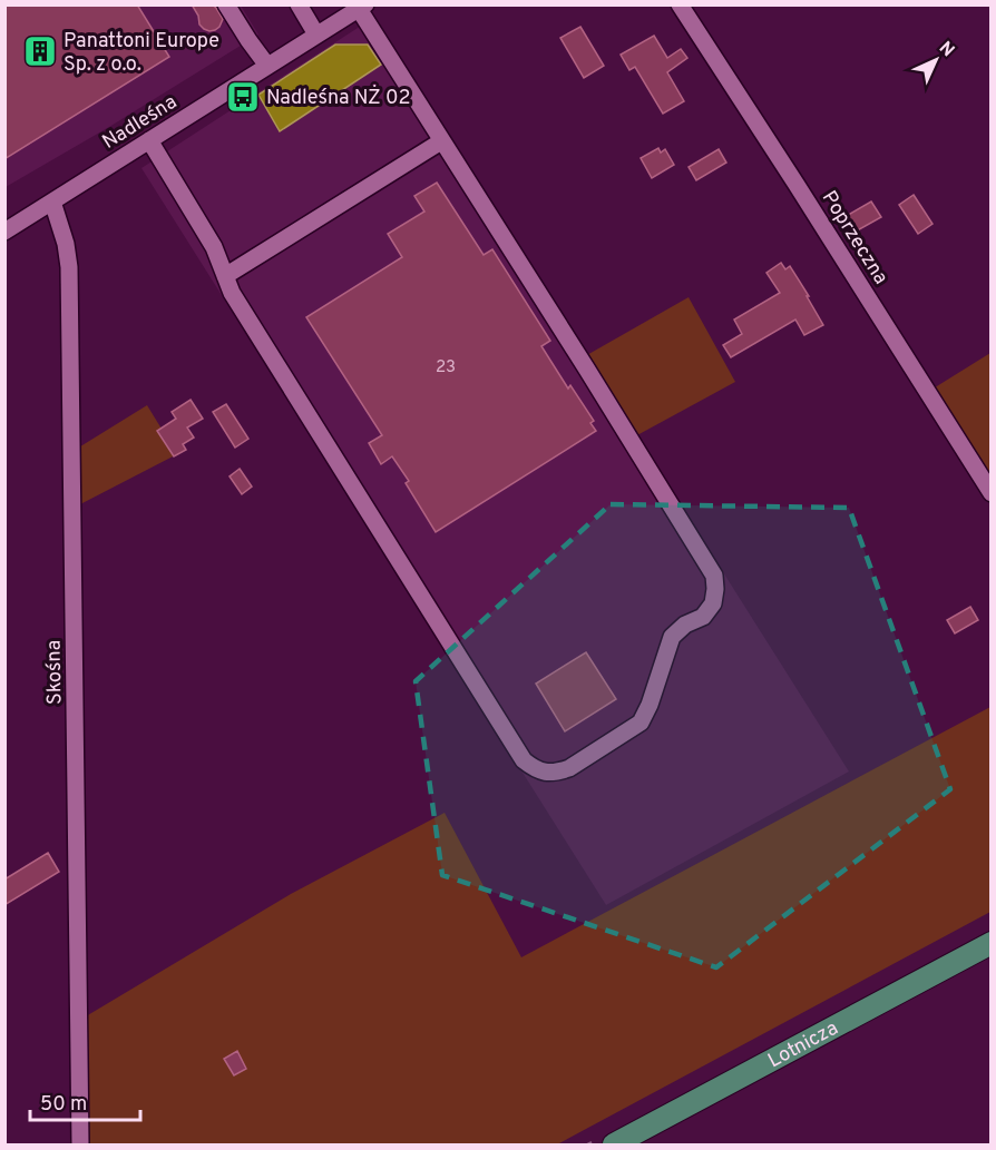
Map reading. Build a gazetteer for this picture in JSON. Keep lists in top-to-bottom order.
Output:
{
  "streets": {
    "main road": ["Lotnicza"],
    "street": ["Nadleśna", "Poprzeczna", "Skośna"]
  },
  "crossings": [
    ["Nadleśna", "Skośna"]
  ],
  "places": {
    "building": ["Panattoni Europe Sp. z o.o."],
    "bus stop": ["Nadleśna NŻ 02"]
  },
  "house_numbers": ["23"],
  "scale_bar": "50 m",
  "north": "top right"
}
